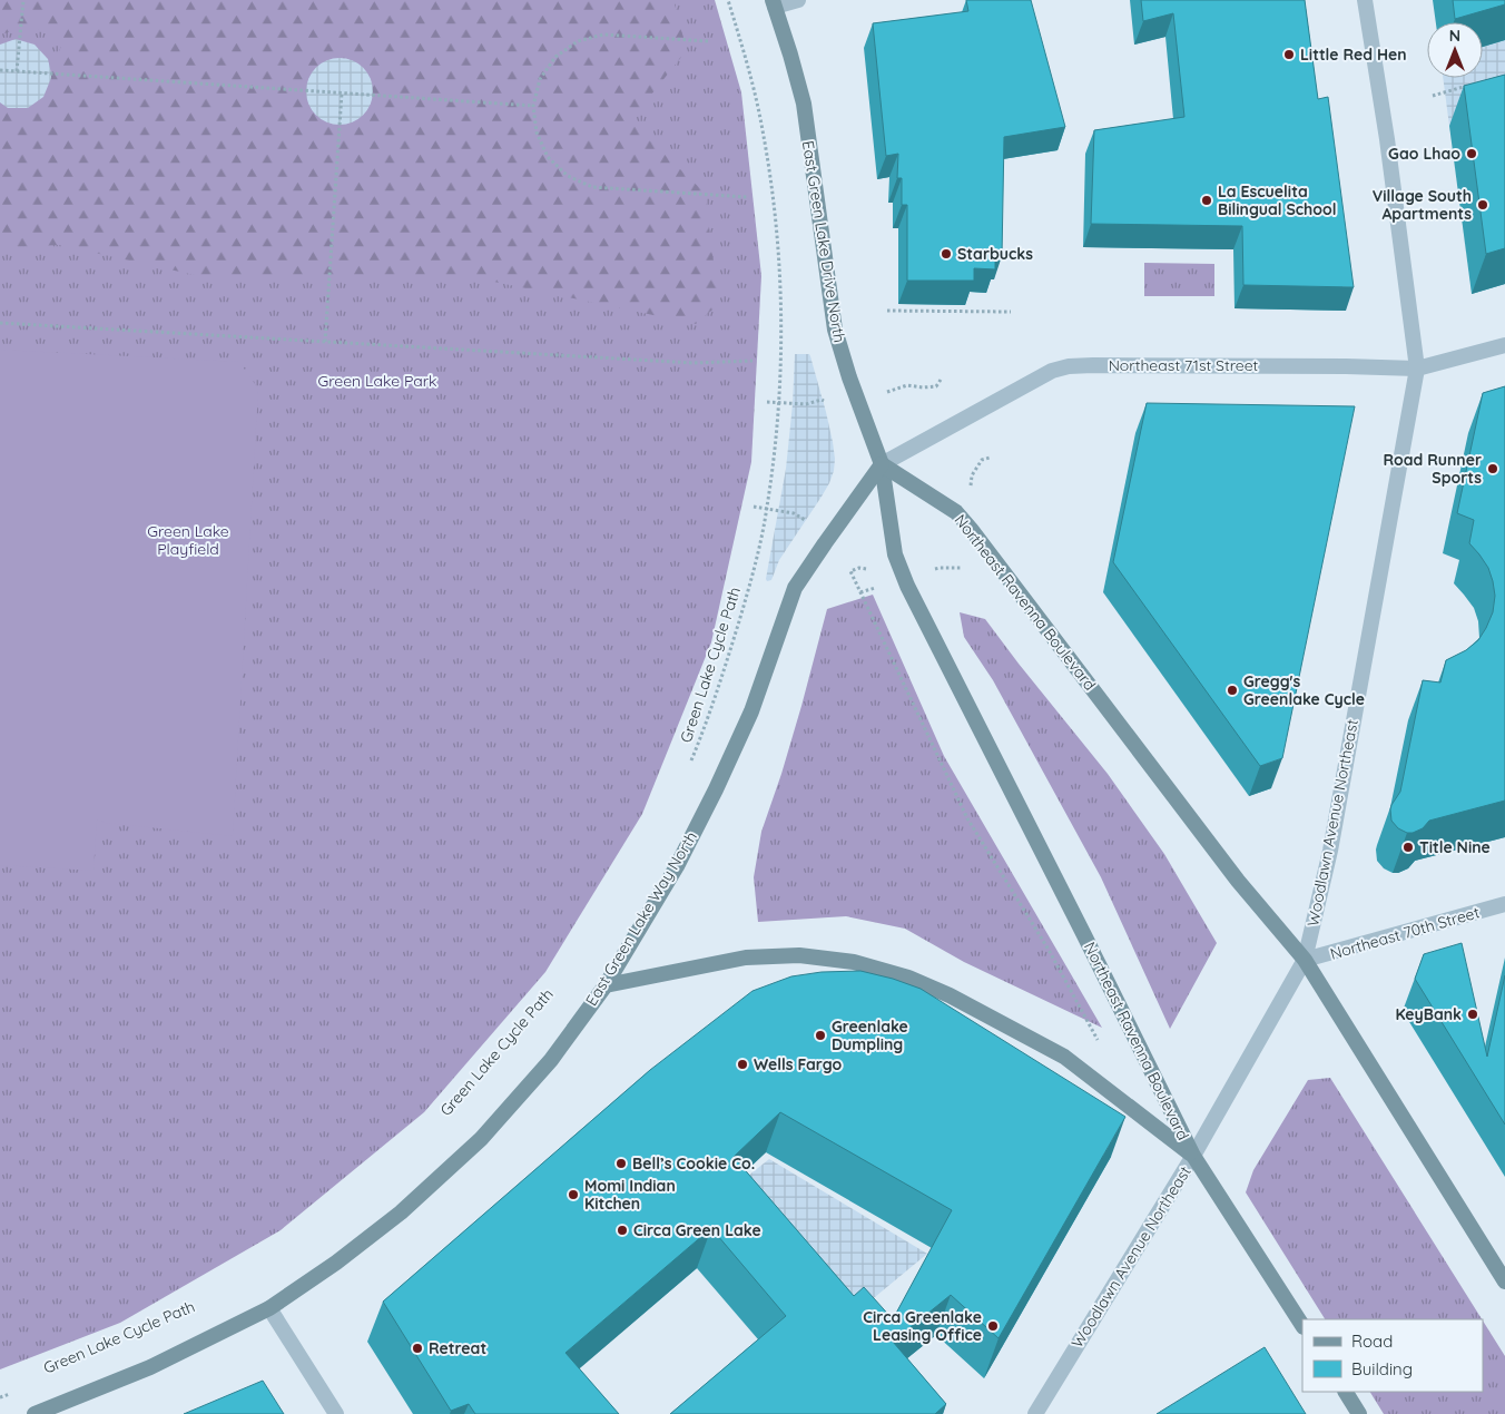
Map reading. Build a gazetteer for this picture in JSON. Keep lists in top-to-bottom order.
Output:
{
  "streets": {
    "main road": ["East Green Lake Drive North", "Northeast Ravenna Boulevard", "East Green Lake Way North"],
    "street": ["Northeast 71st Street", "Woodlawn Avenue Northeast", "Northeast 70th Street"],
    "path": ["Green Lake Cycle Path"]
  },
  "crossings": [
    ["East Green Lake Drive North", "Northeast 71st Street"],
    ["East Green Lake Drive North", "Northeast Ravenna Boulevard"],
    ["East Green Lake Drive North", "East Green Lake Way North"],
    ["Northeast 71st Street", "Northeast Ravenna Boulevard"],
    ["Northeast 71st Street", "Woodlawn Avenue Northeast"],
    ["Northeast 71st Street", "East Green Lake Way North"],
    ["Northeast Ravenna Boulevard", "Woodlawn Avenue Northeast"],
    ["Northeast Ravenna Boulevard", "East Green Lake Way North"],
    ["Northeast Ravenna Boulevard", "Northeast 70th Street"],
    ["Woodlawn Avenue Northeast", "Northeast 70th Street"]
  ],
  "parks": ["Green Lake Park", "Green Lake Playfield"],
  "places": [
    "Little Red Hen",
    "Gao Lhao",
    "La Escuelita Bilingual School",
    "Village South Apartments",
    "Starbucks",
    "Road Runner Sports",
    "Gregg's Greenlake Cycle",
    "Title Nine",
    "KeyBank",
    "Greenlake Dumpling",
    "Wells Fargo",
    "Bell’s Cookie Co.",
    "Momi Indian Kitchen",
    "Circa Green Lake",
    "Circa Greenlake Leasing Office",
    "Retreat"
  ],
  "legend": ["Road", "Building"],
  "north": "top"
}
